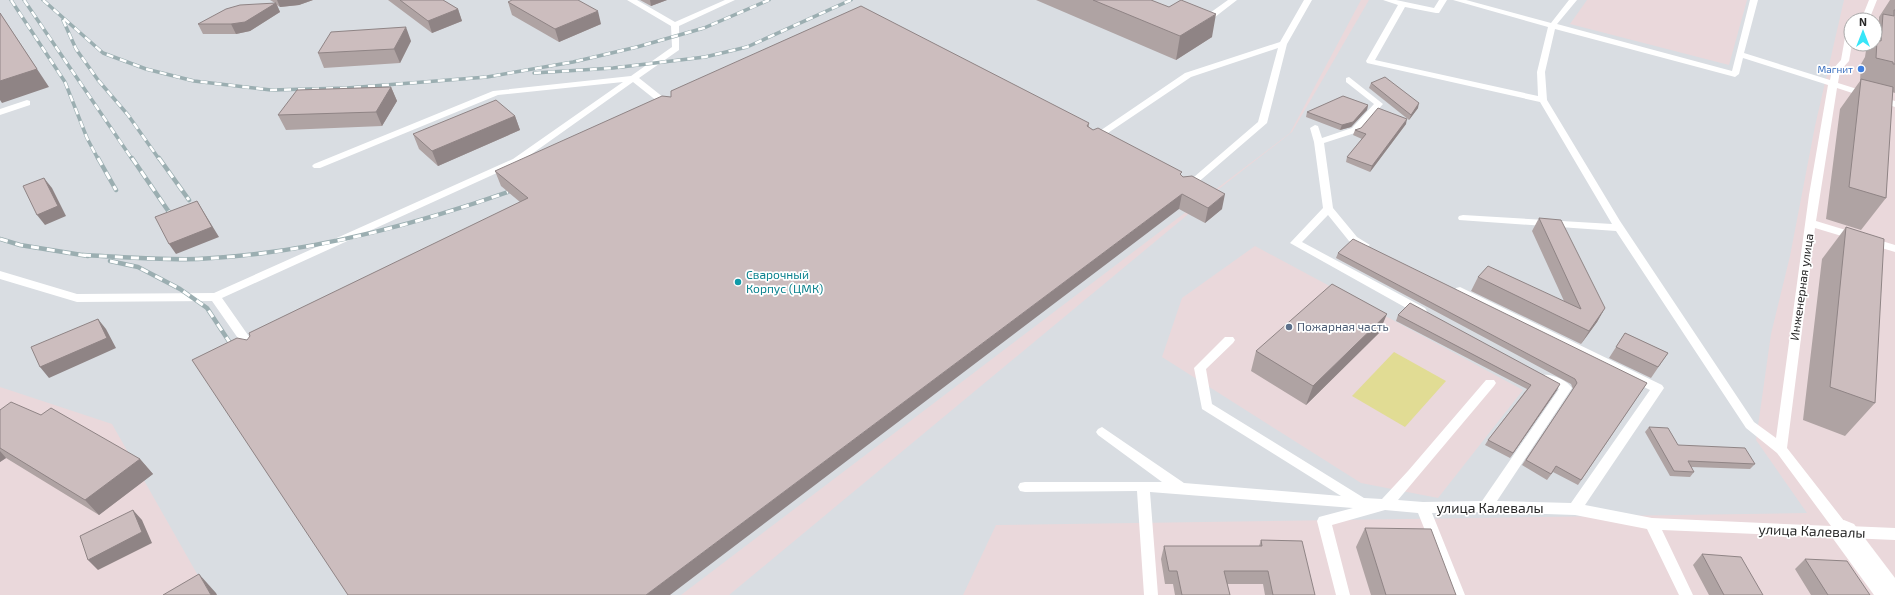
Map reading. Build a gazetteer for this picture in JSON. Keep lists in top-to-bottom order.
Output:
{
  "streets": {
    "lane": ["Инженерная улица", "улица Калевалы"]
  },
  "places": ["Магнит", "Сварочный Корпус (ЦМК)", "Пожарная часть"],
  "north": "top"
}
